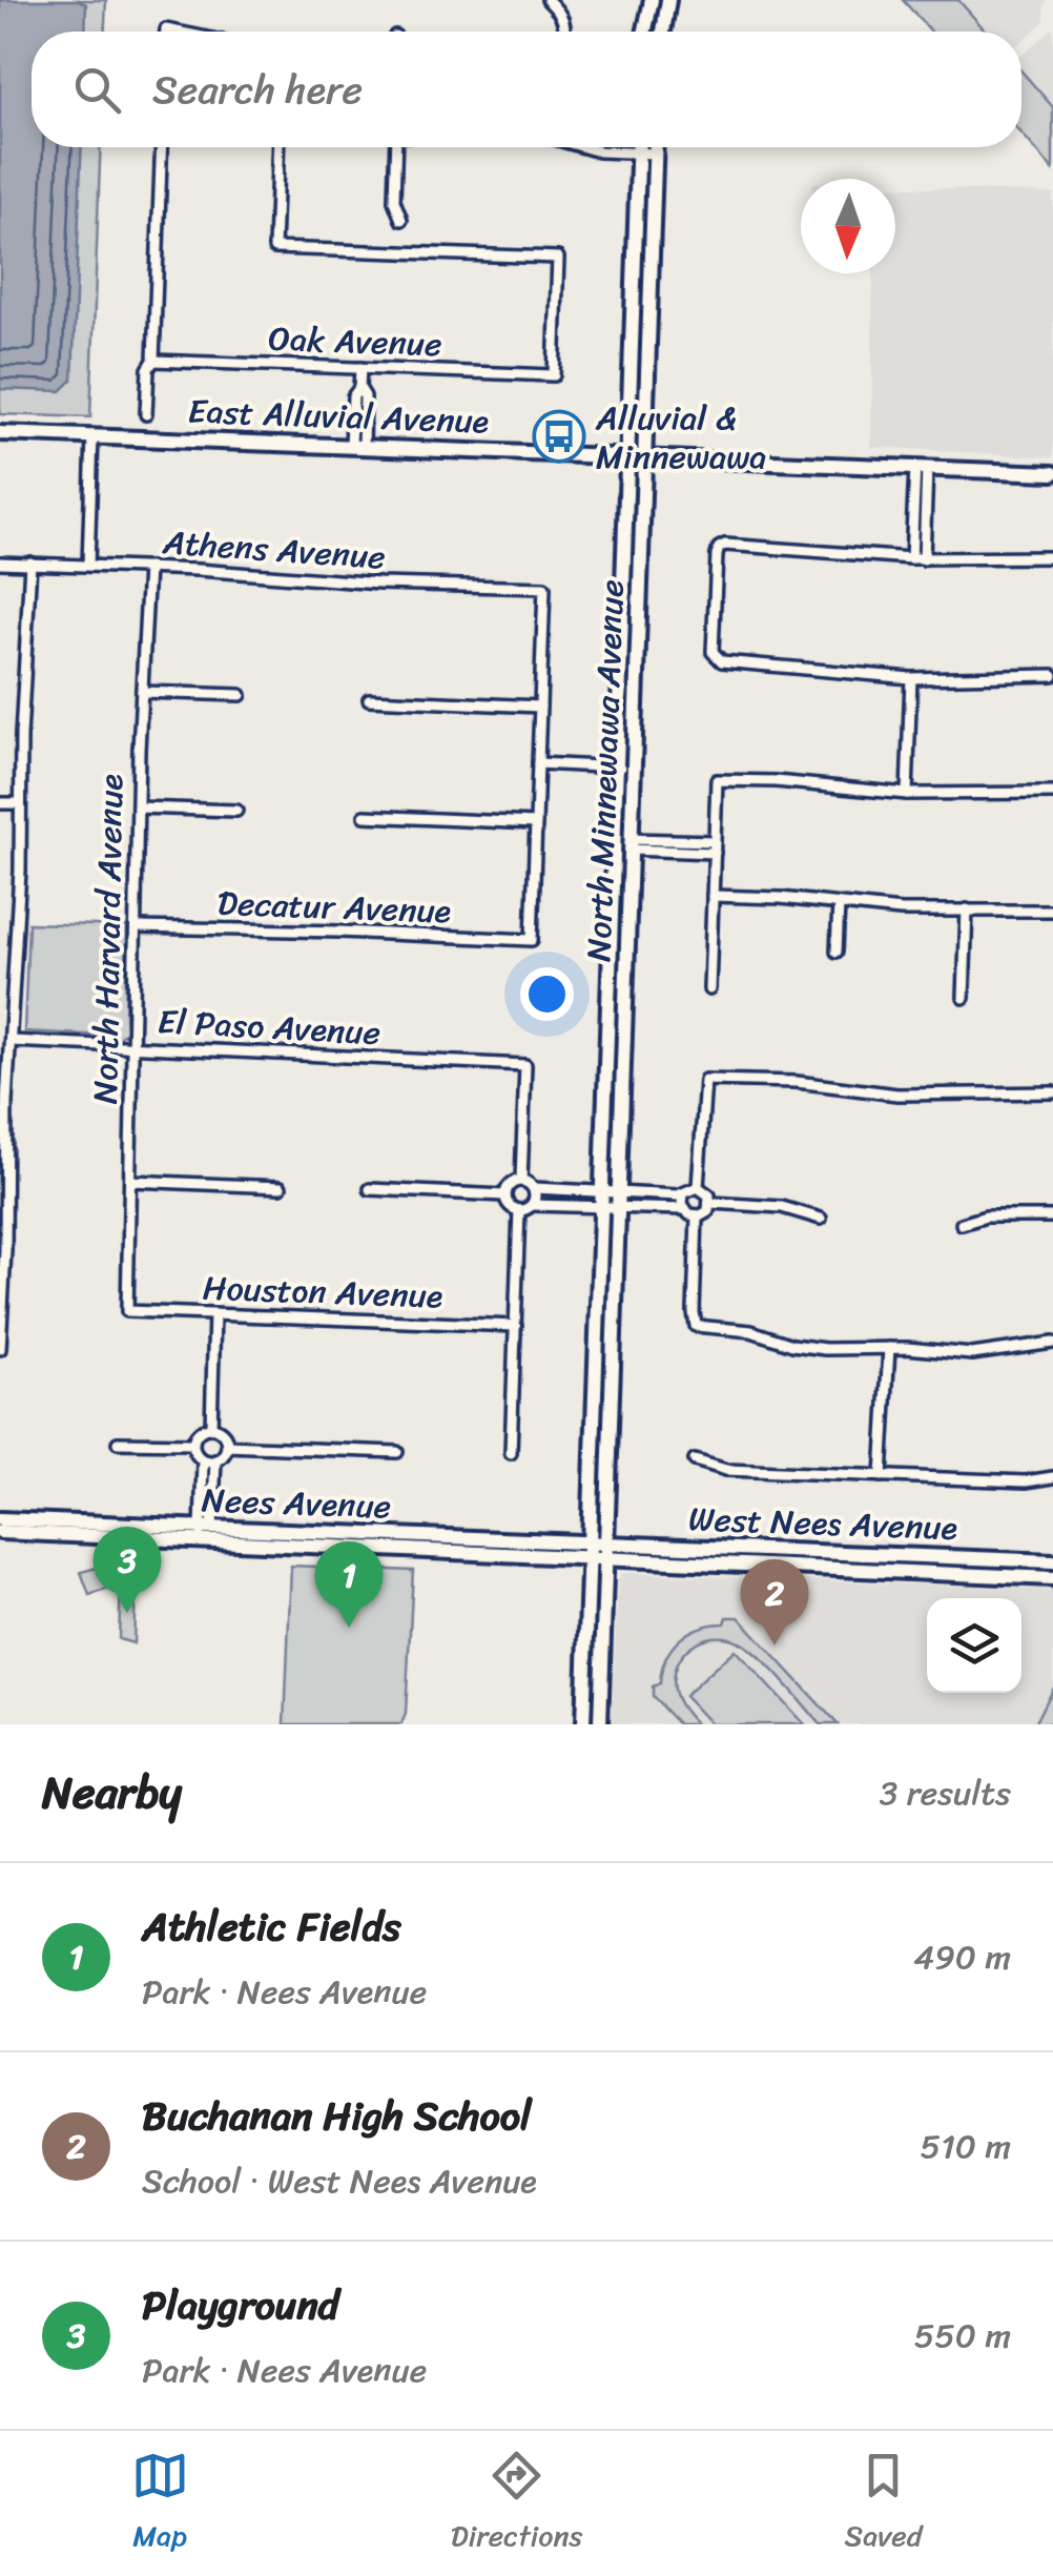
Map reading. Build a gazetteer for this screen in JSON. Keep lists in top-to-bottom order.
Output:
{
  "streets": {
    "main road": [
      "East Alluvial Avenue",
      "North Minnewawa Avenue",
      "Nees Avenue",
      "West Nees Avenue"
    ],
    "street": [
      "Oak Avenue",
      "Athens Avenue",
      "Decatur Avenue",
      "North Harvard Avenue",
      "El Paso Avenue",
      "Houston Avenue"
    ]
  },
  "crossings": [
    ["East Alluvial Avenue", "North Minnewawa Avenue"],
    ["Athens Avenue", "North Harvard Avenue"],
    ["North Minnewawa Avenue", "Nees Avenue"],
    ["North Minnewawa Avenue", "West Nees Avenue"],
    ["Decatur Avenue", "North Harvard Avenue"],
    ["North Harvard Avenue", "El Paso Avenue"],
    ["North Harvard Avenue", "Houston Avenue"],
    ["Nees Avenue", "West Nees Avenue"]
  ],
  "places": {
    "bus stop": ["Alluvial & Minnewawa"]
  },
  "north": "bottom",
  "page": {
    "search": "Search here",
    "pins": ["3", "1", "2"],
    "heading": ["Nearby", "3 results"],
    "list": [
      {
        "mark": "1",
        "name": "Athletic Fields",
        "note": "Park · Nees Avenue",
        "value": "490 m"
      },
      {
        "mark": "2",
        "name": "Buchanan High School",
        "note": "School · West Nees Avenue",
        "value": "510 m"
      },
      {
        "mark": "3",
        "name": "Playground",
        "note": "Park · Nees Avenue",
        "value": "550 m"
      }
    ],
    "nav": ["Map", "Directions", "Saved"]
  }
}
